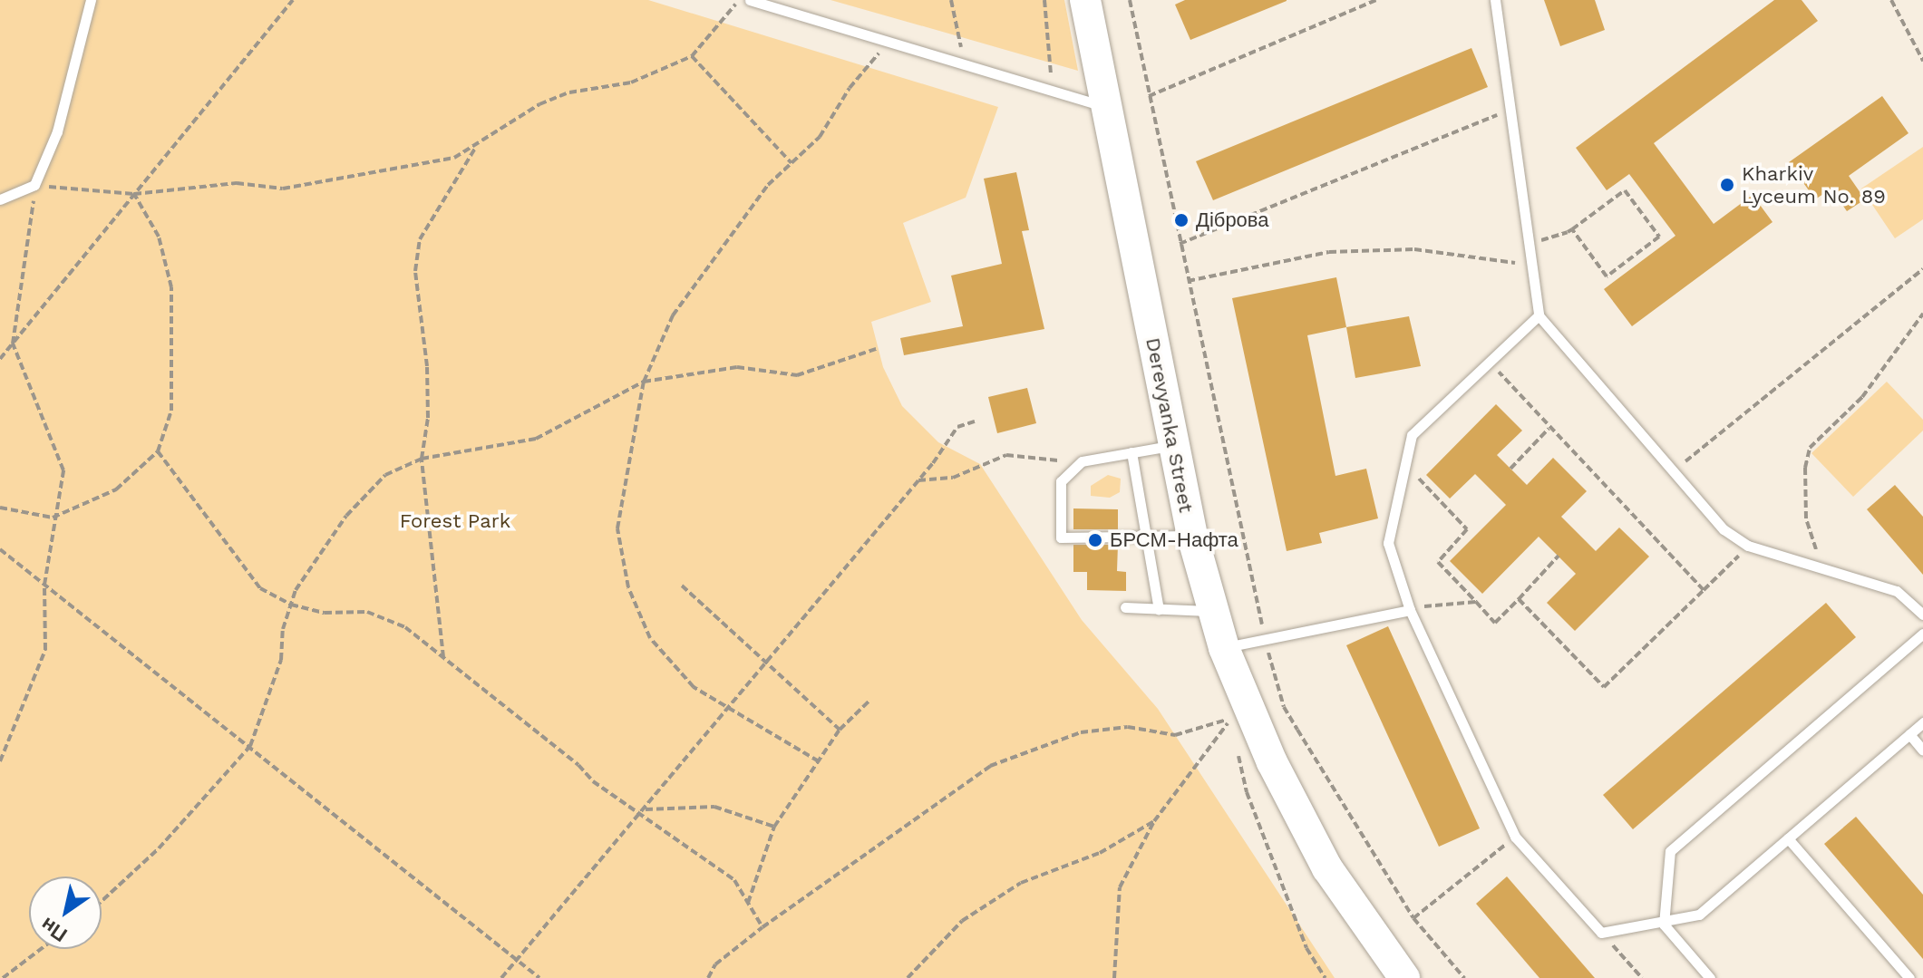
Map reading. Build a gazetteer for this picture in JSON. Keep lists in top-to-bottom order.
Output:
{
  "streets": {
    "main road": ["Derevyanka Street"]
  },
  "parks": ["Forest Park"],
  "places": ["Kharkiv Lyceum No. 89", "Діброва", "БРСМ-Нафта"],
  "north": "bottom left"
}
